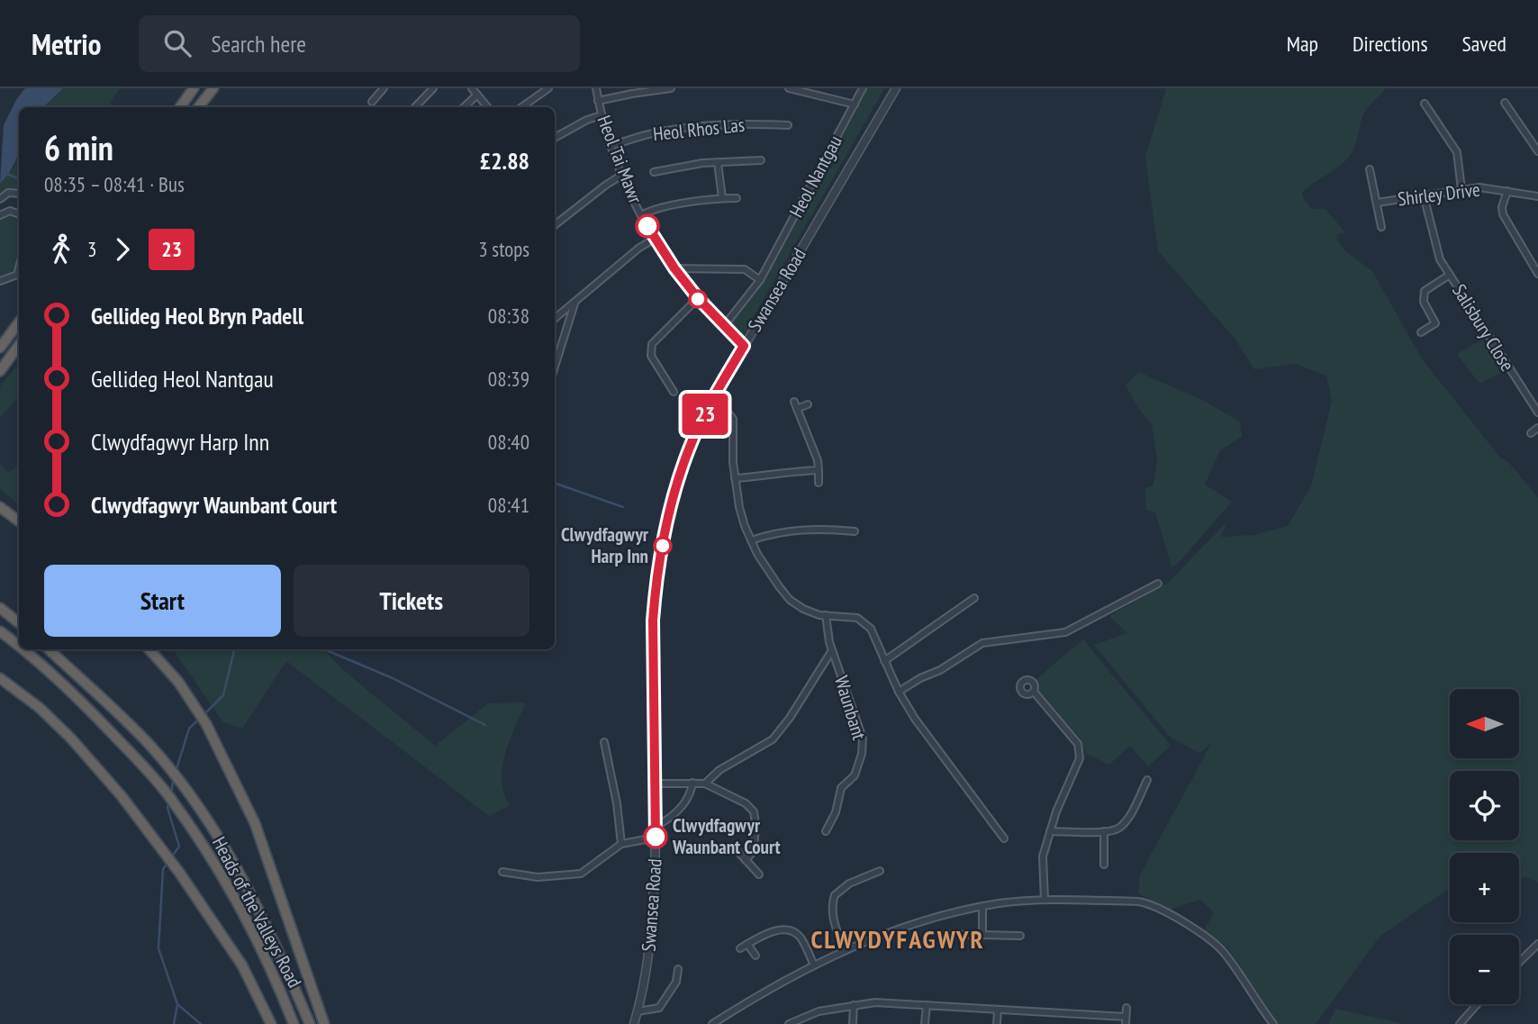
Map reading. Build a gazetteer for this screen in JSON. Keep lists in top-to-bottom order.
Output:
{
  "streets": {
    "highway": ["Heads of the Valleys Road"],
    "street": [
      "Heol Rhos Las",
      "Heol Tai Mawr",
      "Heol Nantgau",
      "Shirley Drive",
      "Swansea Road",
      "Salisbury Close",
      "Waunbant"
    ]
  },
  "crossings": [
    ["Heol Rhos Las", "Heol Tai Mawr"],
    ["Heol Tai Mawr", "Heol Nantgau"],
    ["Heol Tai Mawr", "Swansea Road"],
    ["Shirley Drive", "Salisbury Close"]
  ],
  "districts": ["CLWYDYFAGWYR"],
  "places": ["Clwydfagwyr Harp Inn", "Clwydfagwyr Waunbant Court"],
  "lines": ["bus line 23"],
  "north": "left",
  "page": {
    "header": "Metrio",
    "search": "Search here",
    "nav": ["Map", "Directions", "Saved"],
    "on_map": "23",
    "heading": ["6 min", "08:35 – 08:41 · Bus", "£2.88"],
    "legs": ["3", "23", "3 stops"],
    "list": [
      {
        "name": "Gellideg Heol Bryn Padell",
        "value": "08:38"
      },
      {
        "name": "Gellideg Heol Nantgau",
        "value": "08:39"
      },
      {
        "name": "Clwydfagwyr Harp Inn",
        "value": "08:40"
      },
      {
        "name": "Clwydfagwyr Waunbant Court",
        "value": "08:41"
      }
    ],
    "buttons": ["Start", "Tickets"],
    "map_buttons": ["+", "−"]
  }
}
